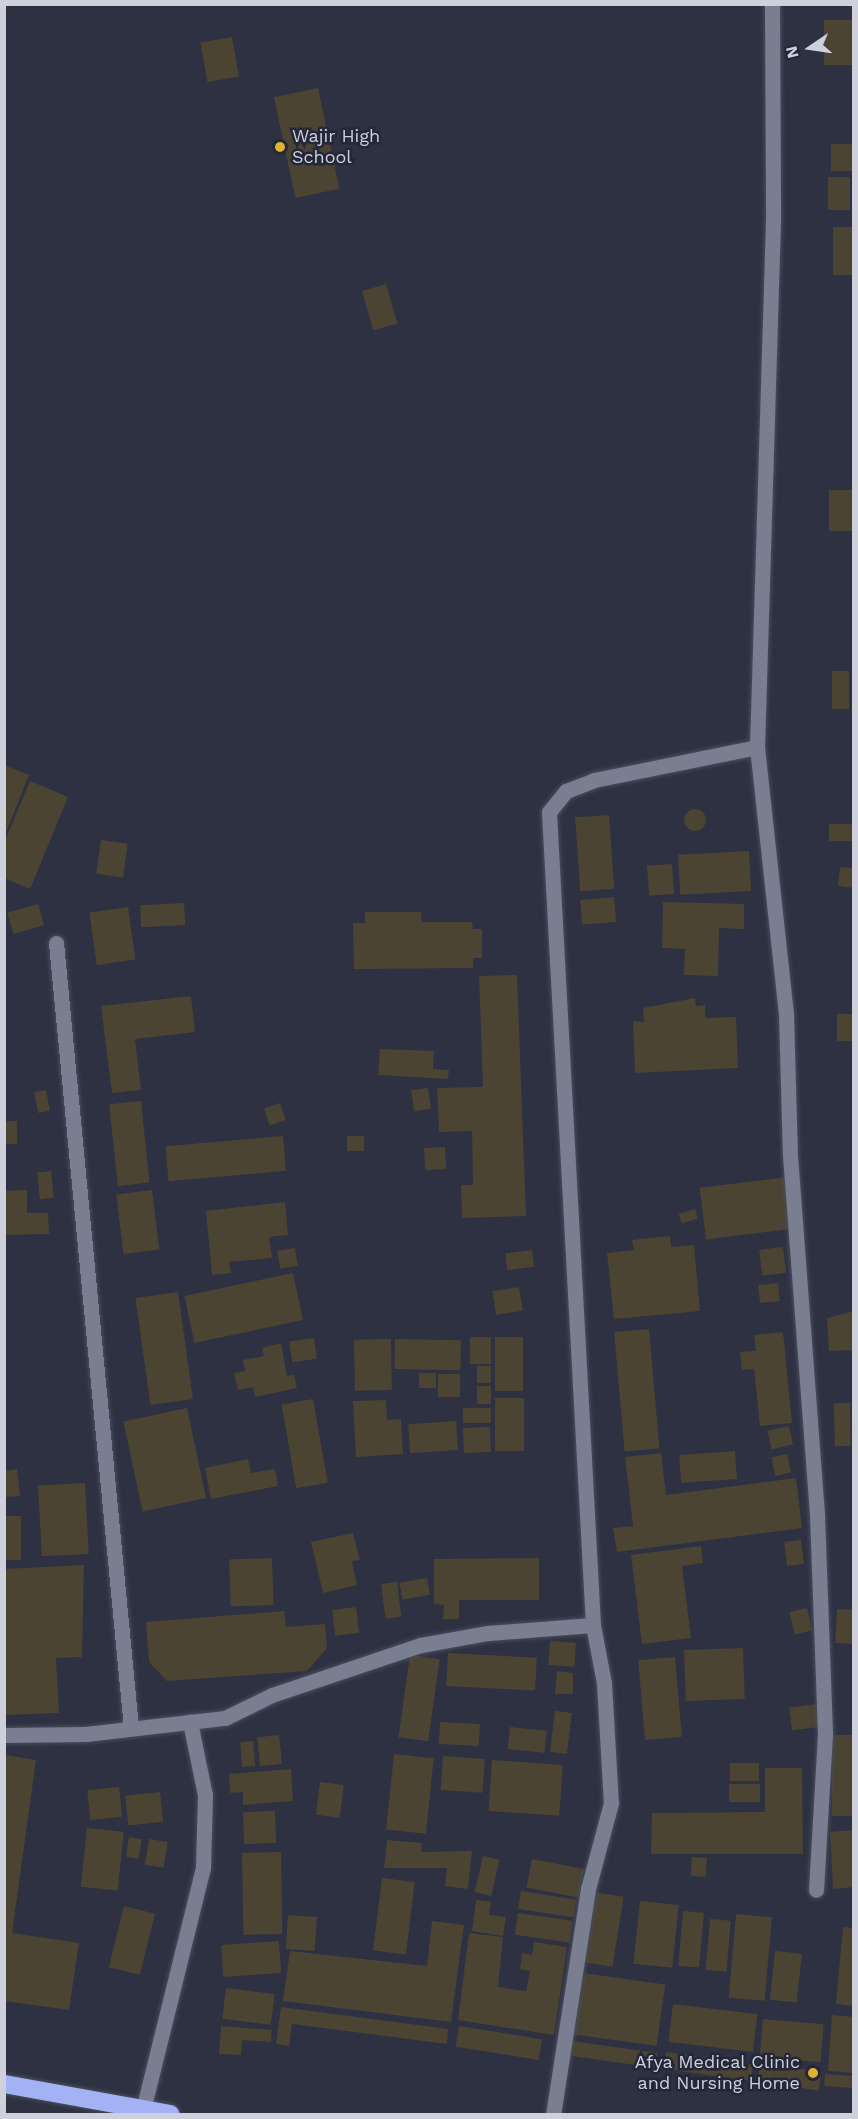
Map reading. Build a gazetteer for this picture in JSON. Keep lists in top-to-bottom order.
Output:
{
  "places": ["Wajir High School", "Afya Medical Clinic and Nursing Home"],
  "north": "left"
}
